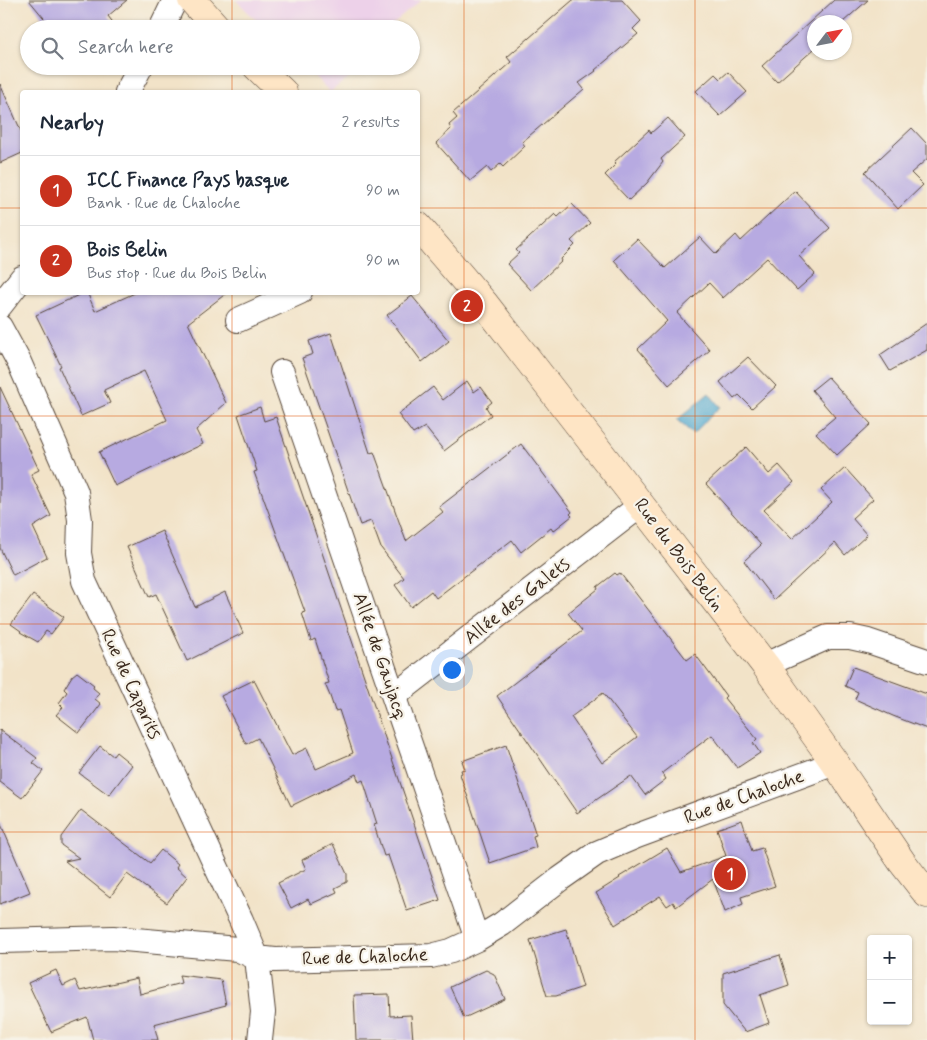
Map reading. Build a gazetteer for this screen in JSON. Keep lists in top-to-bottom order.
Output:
{
  "streets": {
    "street": [
      "Rue du Bois Belin",
      "Allée des Galets",
      "Allée de Gaujacq",
      "Rue de Caparits",
      "Rue de Chaloche"
    ]
  },
  "crossings": [
    ["Rue du Bois Belin", "Allée des Galets"],
    ["Rue du Bois Belin", "Rue de Chaloche"],
    ["Allée des Galets", "Allée de Gaujacq"],
    ["Allée de Gaujacq", "Rue de Chaloche"],
    ["Rue de Caparits", "Rue de Chaloche"]
  ],
  "north": "top right",
  "page": {
    "search": "Search here",
    "heading": ["Nearby", "2 results"],
    "list": [
      {
        "mark": "1",
        "name": "ICC Finance Pays basque",
        "note": "Bank · Rue de Chaloche",
        "value": "90 m"
      },
      {
        "mark": "2",
        "name": "Bois Belin",
        "note": "Bus stop · Rue du Bois Belin",
        "value": "90 m"
      }
    ],
    "pins": ["2", "1"],
    "map_buttons": ["+", "−"]
  }
}
